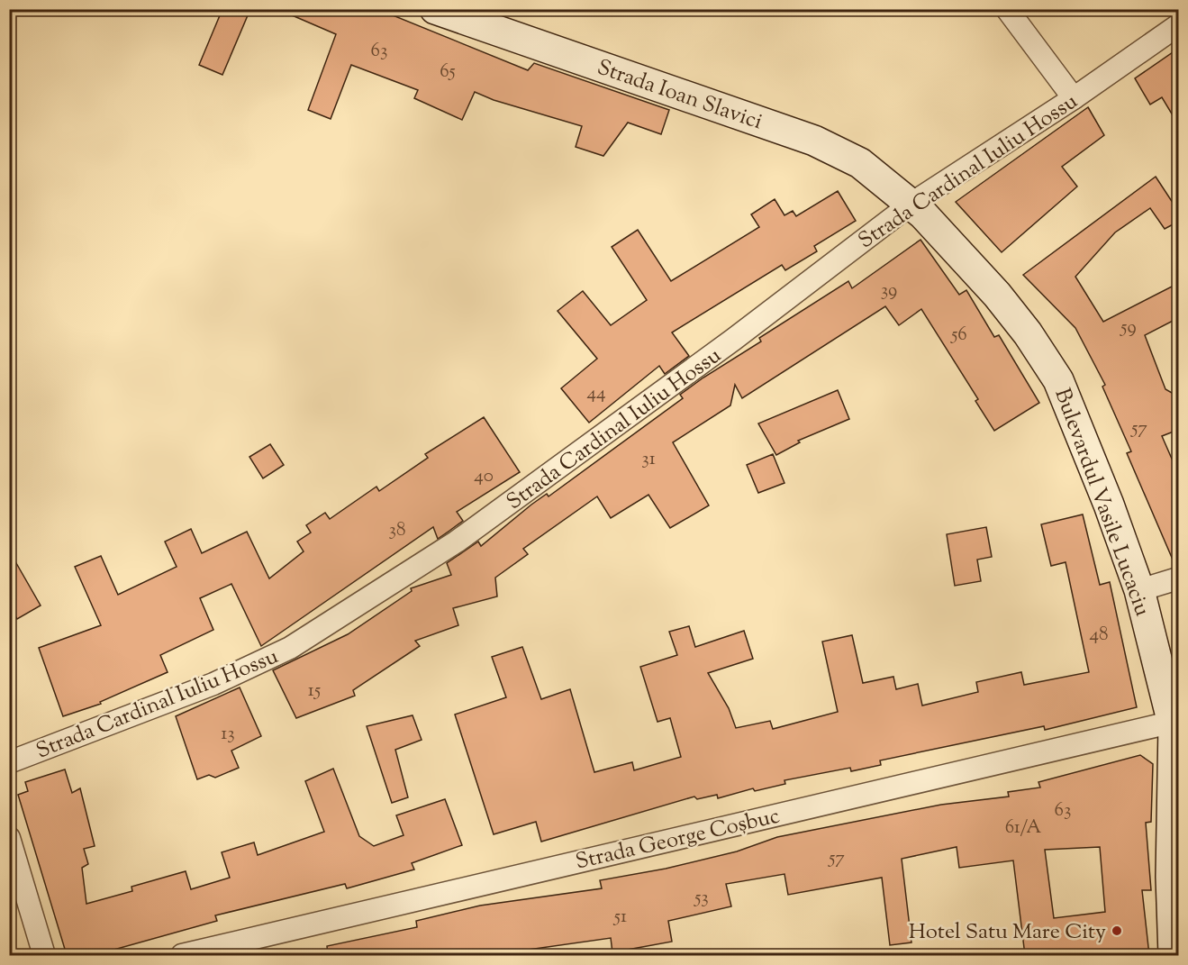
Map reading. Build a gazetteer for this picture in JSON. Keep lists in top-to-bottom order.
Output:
{
  "streets": {
    "main road": ["Strada Ioan Slavici", "Bulevardul Vasile Lucaciu"],
    "street": ["Strada Cardinal Iuliu Hossu", "Strada George Coșbuc"]
  },
  "crossings": [
    ["Strada Ioan Slavici", "Strada Cardinal Iuliu Hossu"],
    ["Strada Ioan Slavici", "Bulevardul Vasile Lucaciu"],
    ["Strada Cardinal Iuliu Hossu", "Bulevardul Vasile Lucaciu"],
    ["Bulevardul Vasile Lucaciu", "Strada George Coșbuc"]
  ],
  "places": ["Hotel Satu Mare City"],
  "house_numbers": [
    "63",
    "65",
    "39",
    "59",
    "56",
    "44",
    "57",
    "31",
    "40",
    "38",
    "48",
    "15",
    "13",
    "63",
    "61/A",
    "57",
    "53",
    "51"
  ]
}
